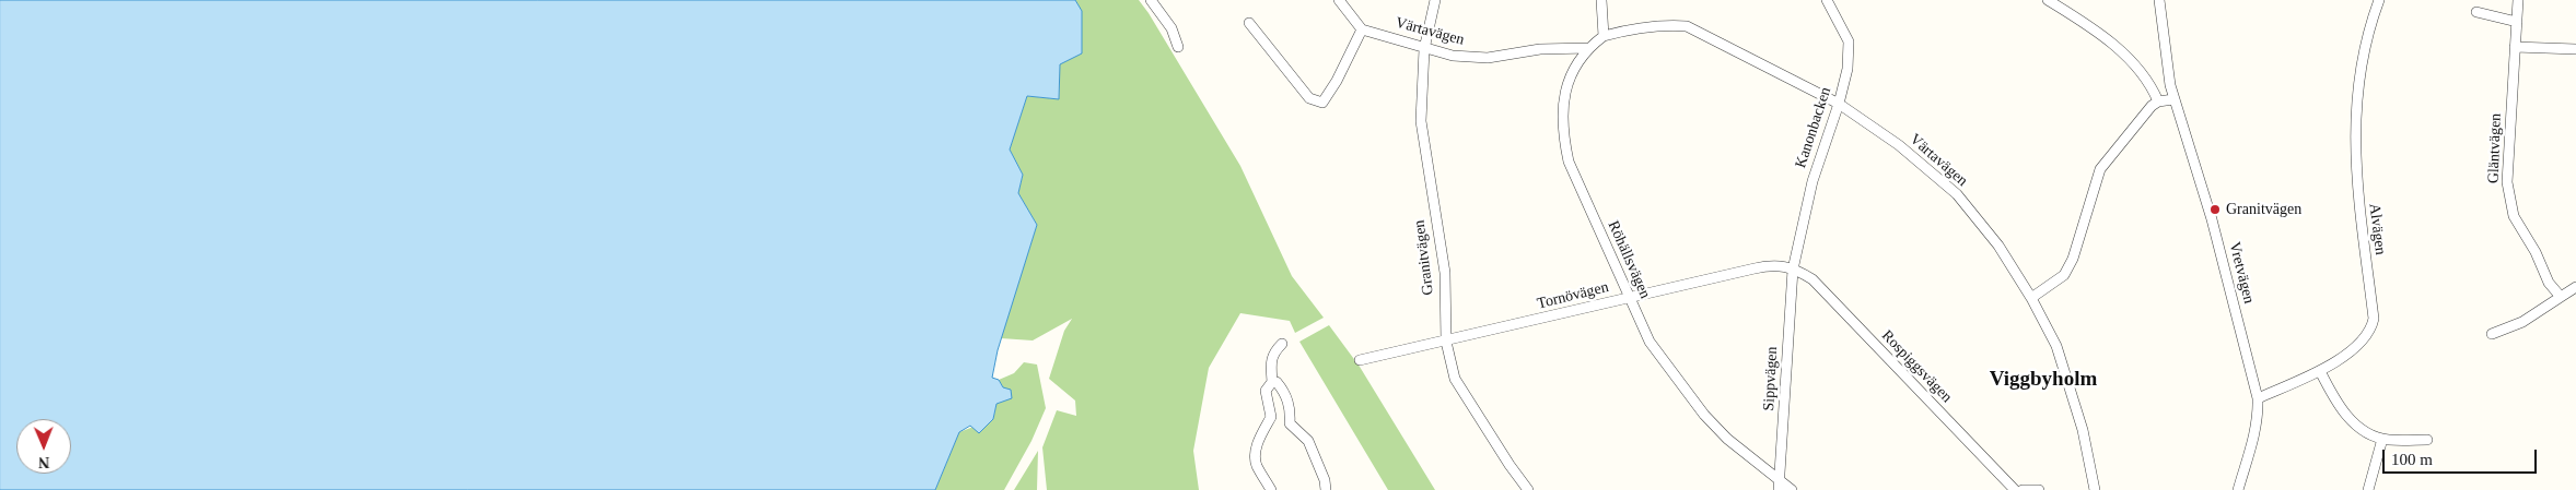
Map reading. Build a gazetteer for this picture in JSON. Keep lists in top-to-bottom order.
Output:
{
  "streets": {
    "street": [
      "Värtavägen",
      "Kanonbacken",
      "Gläntvägen",
      "Alvägen",
      "Granitvägen",
      "Röhällsvägen",
      "Vretvägen",
      "Tornövägen",
      "Rospiggsvägen",
      "Sippvägen"
    ]
  },
  "crossings": [
    ["Värtavägen", "Kanonbacken"],
    ["Värtavägen", "Granitvägen"],
    ["Värtavägen", "Röhällsvägen"],
    ["Kanonbacken", "Tornövägen"],
    ["Kanonbacken", "Rospiggsvägen"],
    ["Kanonbacken", "Sippvägen"],
    ["Alvägen", "Vretvägen"],
    ["Granitvägen", "Tornövägen"],
    ["Röhällsvägen", "Tornövägen"],
    ["Röhällsvägen", "Sippvägen"],
    ["Tornövägen", "Rospiggsvägen"],
    ["Tornövägen", "Sippvägen"],
    ["Rospiggsvägen", "Sippvägen"]
  ],
  "districts": ["Viggbyholm"],
  "places": ["Granitvägen"],
  "scale_bar": "100 m",
  "north": "bottom"
}
